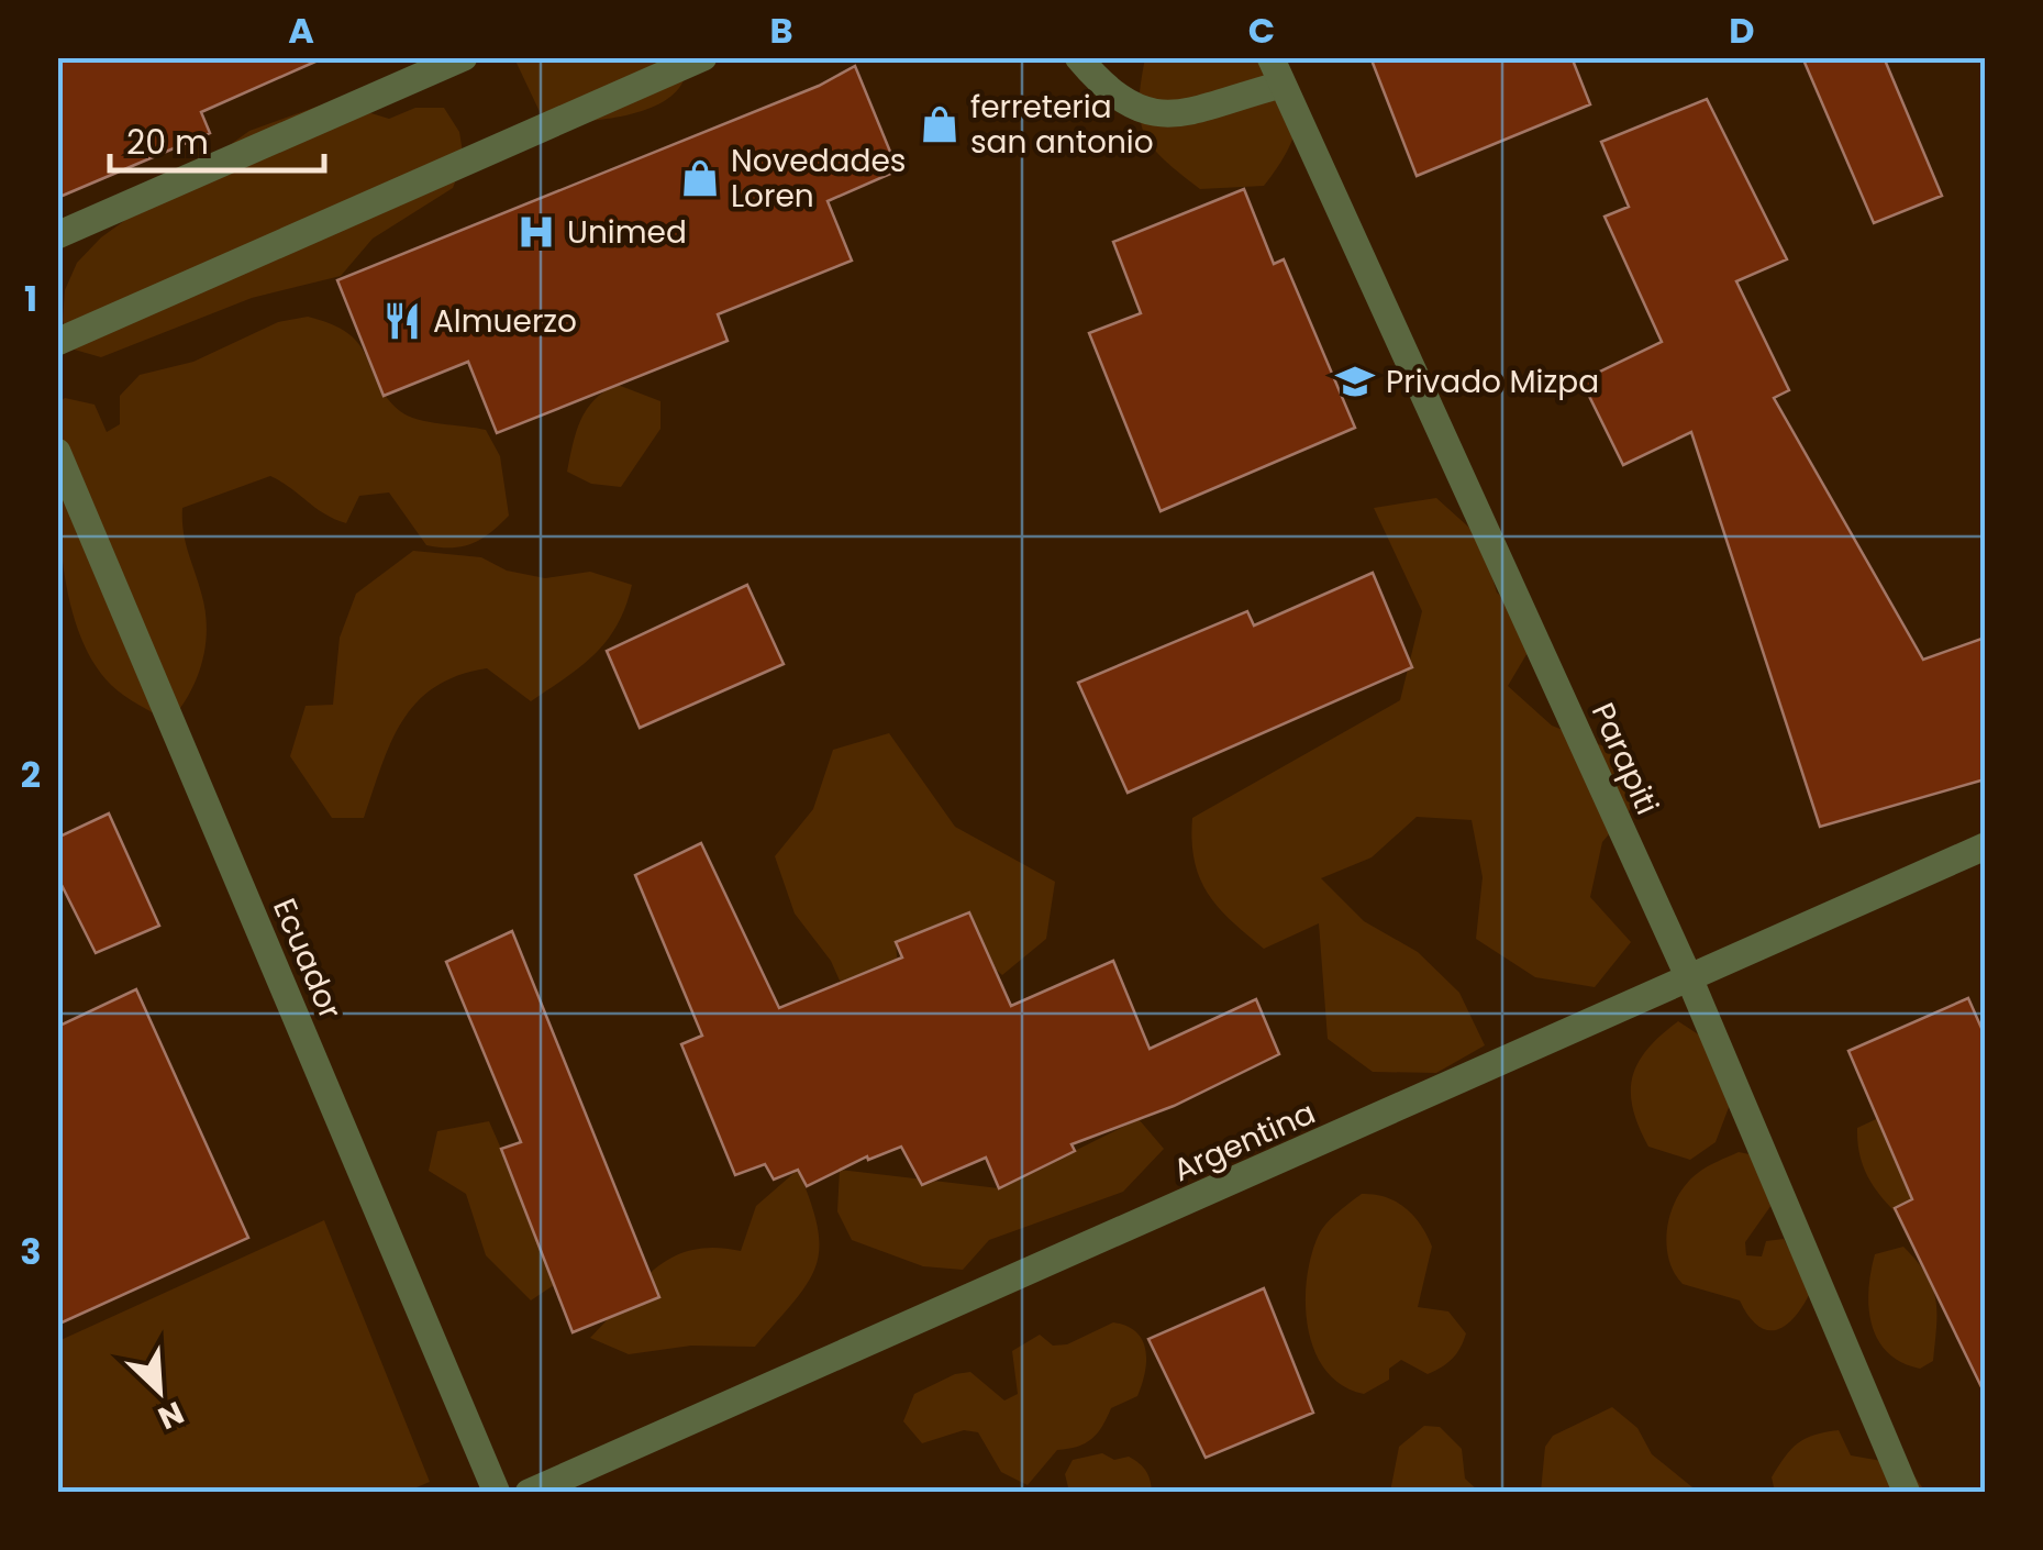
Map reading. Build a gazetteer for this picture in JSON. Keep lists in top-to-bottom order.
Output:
{
  "streets": {
    "street": ["Parapiti", "Ecuador", "Argentina"]
  },
  "crossings": [
    ["Parapiti", "Argentina"]
  ],
  "places": {
    "shop": ["ferreteria san antonio", "Novedades Loren"],
    "hospital": ["Unimed"],
    "restaurant": ["Almuerzo"],
    "school or university": ["Privado Mizpa"]
  },
  "scale_bar": "20 m",
  "north": "bottom right",
  "grid": {
    "columns": [
      "A",
      "B",
      "C",
      "D"
    ],
    "rows": ["1", "2", "3"]
  }
}
